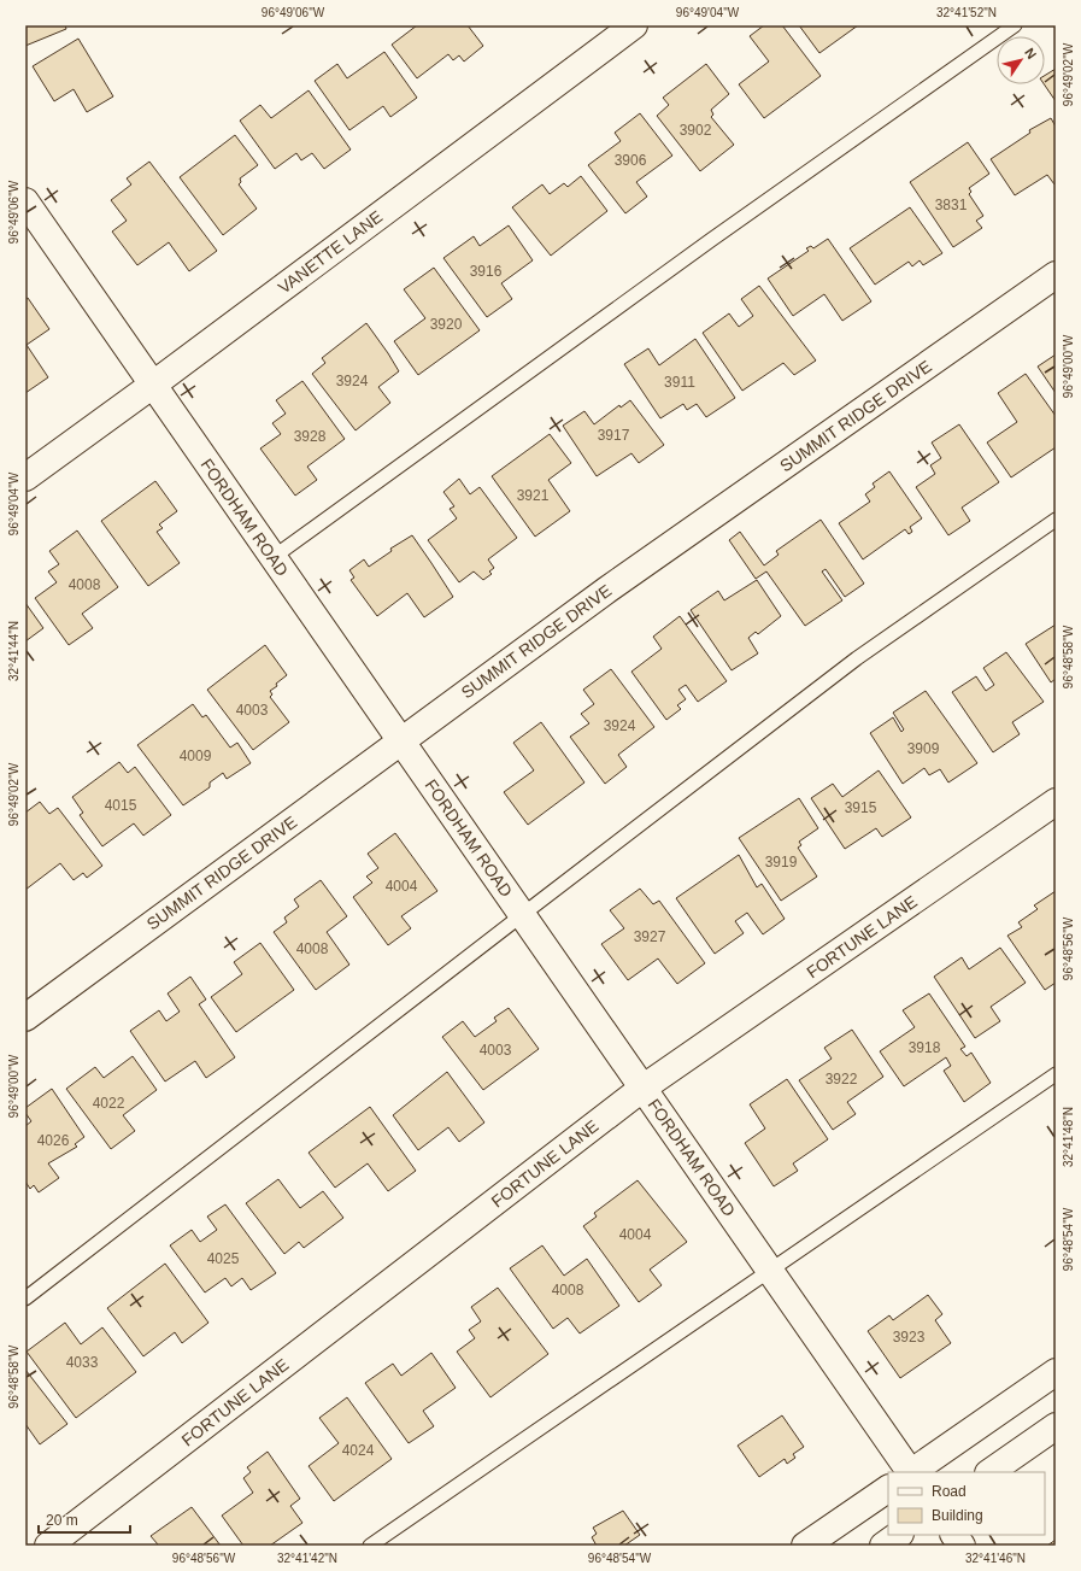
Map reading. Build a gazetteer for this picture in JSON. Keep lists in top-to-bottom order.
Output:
{
  "streets": {
    "street": [
      "VANETTE LANE",
      "SUMMIT RIDGE DRIVE",
      "FORDHAM ROAD",
      "FORTUNE LANE"
    ]
  },
  "crossings": [
    ["VANETTE LANE", "FORDHAM ROAD"],
    ["SUMMIT RIDGE DRIVE", "FORDHAM ROAD"],
    ["FORDHAM ROAD", "FORTUNE LANE"]
  ],
  "house_numbers": [
    "3902",
    "3906",
    "3831",
    "3916",
    "3920",
    "3924",
    "3911",
    "3917",
    "3928",
    "3921",
    "4008",
    "4003",
    "3924",
    "3909",
    "4009",
    "4015",
    "3915",
    "3919",
    "4004",
    "3927",
    "4008",
    "3918",
    "4003",
    "3922",
    "4022",
    "4026",
    "4004",
    "4025",
    "4008",
    "3923",
    "4033",
    "4024"
  ],
  "legend": ["Road", "Building"],
  "scale_bar": "20 m",
  "north": "top right",
  "coordinates": [
    "96°49'06\"W",
    "96°49'04\"W",
    "32°41'52\"N",
    "96°49'02\"W",
    "96°49'00\"W",
    "32°41'44\"N",
    "96°48'58\"W",
    "96°48'56\"W",
    "32°41'48\"N",
    "96°48'54\"W",
    "32°41'42\"N",
    "32°41'46\"N"
  ]
}
